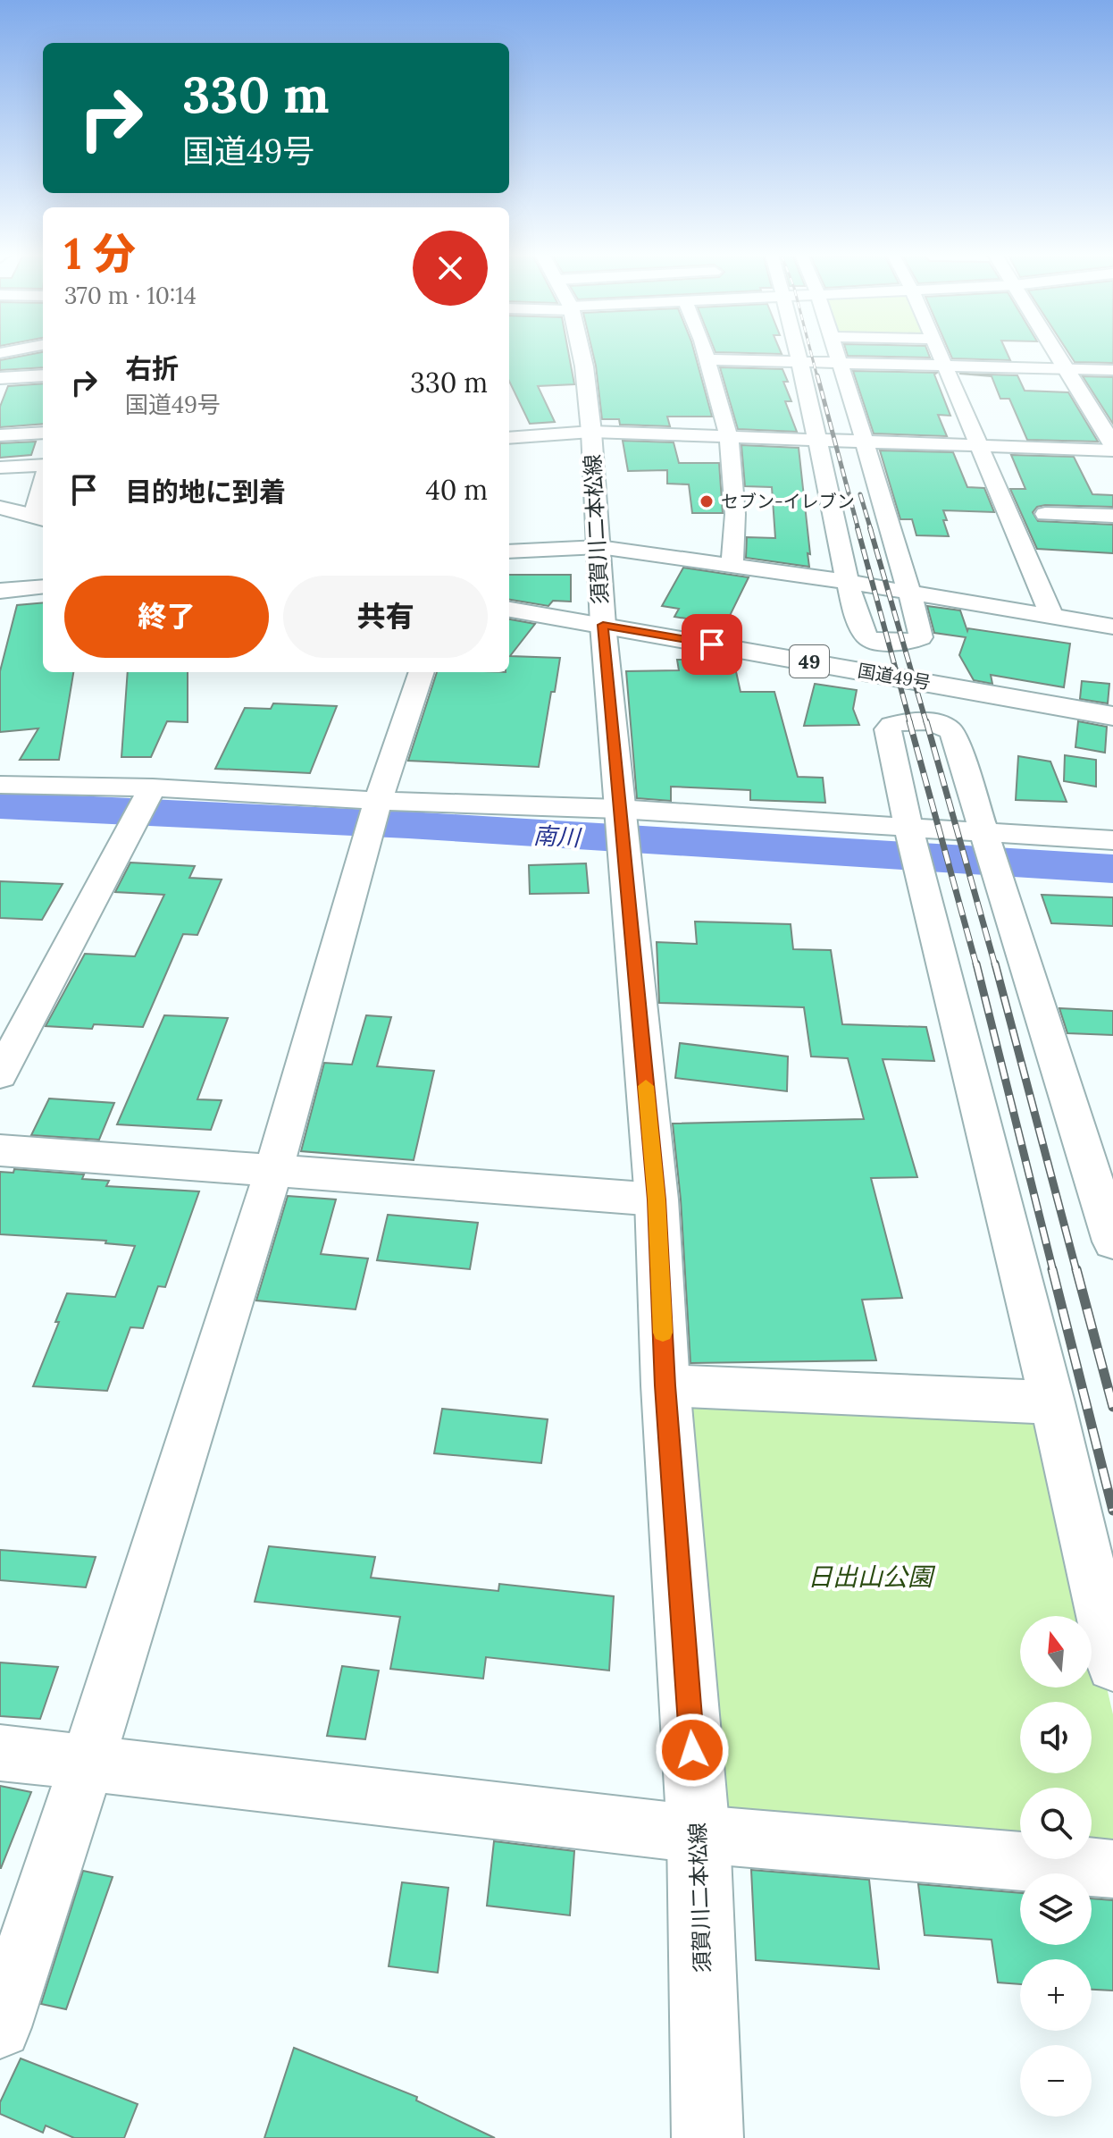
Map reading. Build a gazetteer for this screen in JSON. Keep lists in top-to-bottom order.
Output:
{
  "streets": {
    "main road": ["須賀川二本松線", "49", "国道49号"]
  },
  "crossings": [
    ["須賀川二本松線", "国道49号"]
  ],
  "water": ["南川"],
  "parks": ["日出山公園"],
  "places": ["セブン-イレブン"],
  "north": "top",
  "page": {
    "turn": ["330 m", "国道49号"],
    "heading": ["1 分", "370 m · 10:14"],
    "list": [
      {
        "name": "右折",
        "note": "国道49号",
        "value": "330 m"
      },
      {
        "name": "目的地に到着",
        "value": "40 m"
      }
    ],
    "buttons": ["終了", "共有"],
    "map_buttons": ["+", "−"]
  }
}
